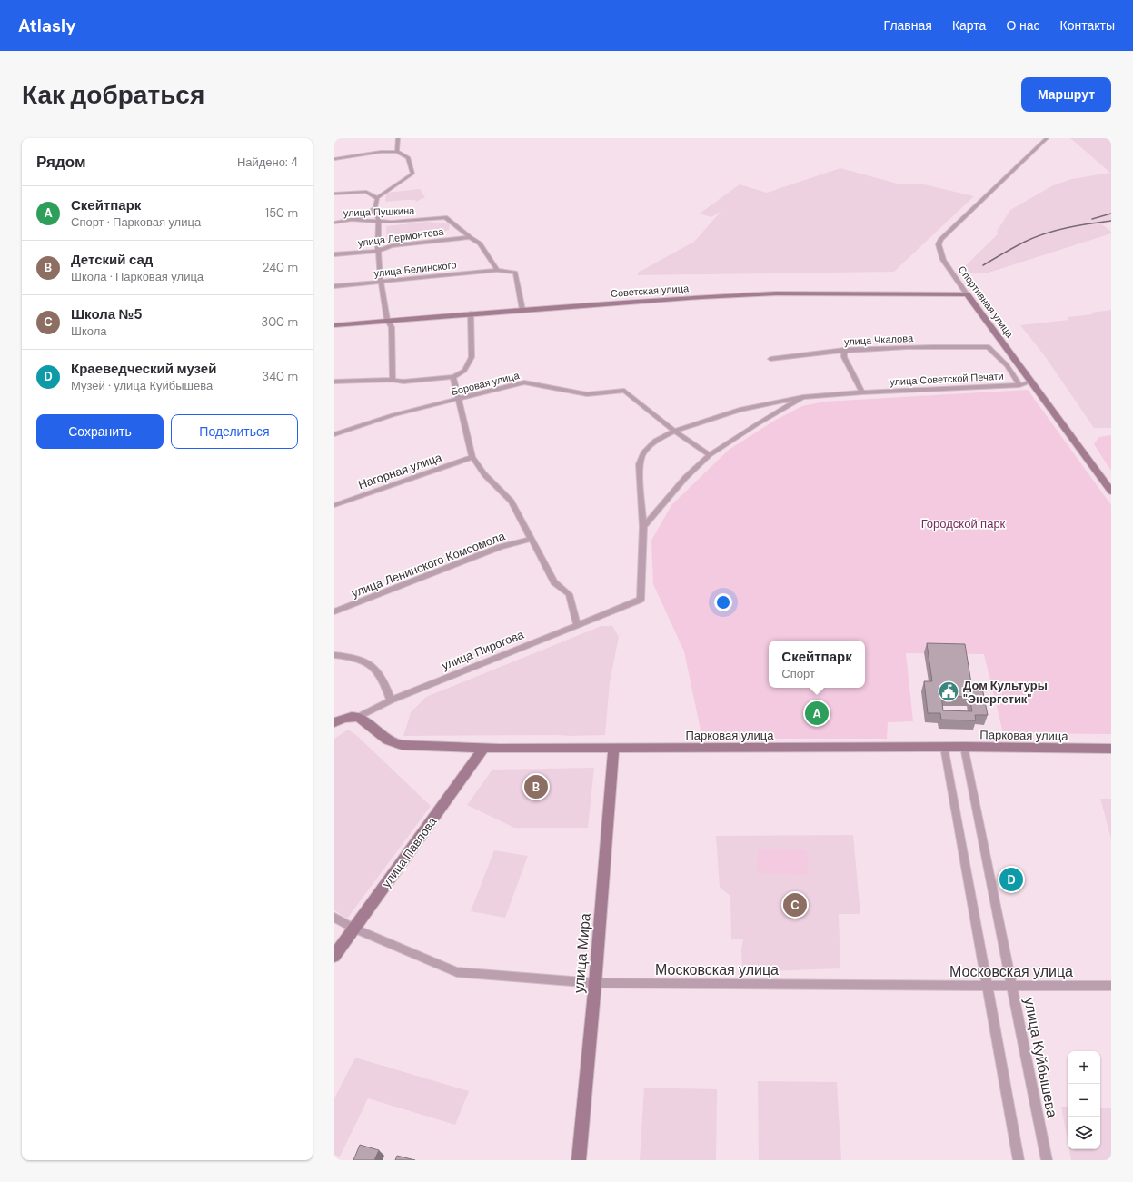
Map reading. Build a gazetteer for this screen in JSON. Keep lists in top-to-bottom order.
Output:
{
  "streets": {
    "street": [
      "улица Пушкина",
      "улица Лермонтова",
      "улица Белинского",
      "Советская улица",
      "Спортивная улица",
      "улица Чкалова",
      "улица Советской Печати",
      "Боровая улица",
      "Нагорная улица",
      "улица Ленинского Комсомола",
      "улица Пирогова",
      "Парковая улица",
      "улица Павлова",
      "улица Мира",
      "Московская улица",
      "улица Куйбышева"
    ]
  },
  "crossings": [
    ["улица Пушкина", "улица Лермонтова"],
    ["улица Белинского", "Советская улица"],
    ["Советская улица", "Спортивная улица"],
    ["Спортивная улица", "улица Советской Печати"],
    ["улица Чкалова", "улица Советской Печати"],
    ["улица Советской Печати", "Боровая улица"],
    ["улица Советской Печати", "улица Пирогова"],
    ["улица Пирогова", "Парковая улица"],
    ["Парковая улица", "улица Павлова"],
    ["Парковая улица", "улица Мира"],
    ["Парковая улица", "улица Куйбышева"],
    ["улица Павлова", "Московская улица"],
    ["улица Мира", "Московская улица"],
    ["Московская улица", "улица Куйбышева"]
  ],
  "parks": ["Городской парк"],
  "places": {
    "public building": ["Дом Культуры \"Энергетик\""]
  },
  "page": {
    "header": "Atlasly",
    "nav": [
      "Главная",
      "Карта",
      "О нас",
      "Контакты"
    ],
    "buttons": [
      "Маршрут",
      ["Сохранить", "Поделиться"]
    ],
    "title": "Как добраться",
    "heading": ["Рядом", "Найдено: 4"],
    "list": [
      {
        "mark": "A",
        "name": "Скейтпарк",
        "note": "Спорт · Парковая улица",
        "value": "150 m"
      },
      {
        "mark": "B",
        "name": "Детский сад",
        "note": "Школа · Парковая улица",
        "value": "240 m"
      },
      {
        "mark": "C",
        "name": "Школа №5",
        "note": "Школа",
        "value": "300 m"
      },
      {
        "mark": "D",
        "name": "Краеведческий музей",
        "note": "Музей · улица Куйбышева",
        "value": "340 m"
      }
    ],
    "popup": ["Скейтпарк", "Спорт"],
    "pins": [
      "A",
      "B",
      "D",
      "C"
    ],
    "map_buttons": ["+", "−"]
  }
}
